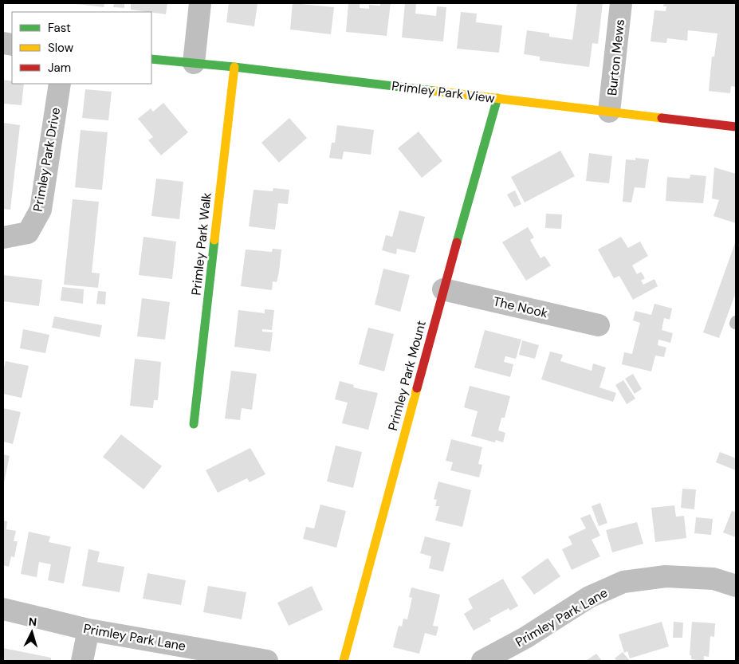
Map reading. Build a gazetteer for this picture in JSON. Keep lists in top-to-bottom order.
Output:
{
  "streets": {
    "street": [
      "Burton Mews",
      "Primley Park View",
      "Primley Park Drive",
      "Primley Park Walk",
      "The Nook",
      "Primley Park Mount",
      "Primley Park Lane"
    ]
  },
  "crossings": [
    ["Burton Mews", "Primley Park View"],
    ["Primley Park View", "Primley Park Walk"],
    ["Primley Park View", "Primley Park Mount"],
    ["The Nook", "Primley Park Mount"]
  ],
  "legend": ["Fast", "Slow", "Jam"],
  "north": "top"
}
